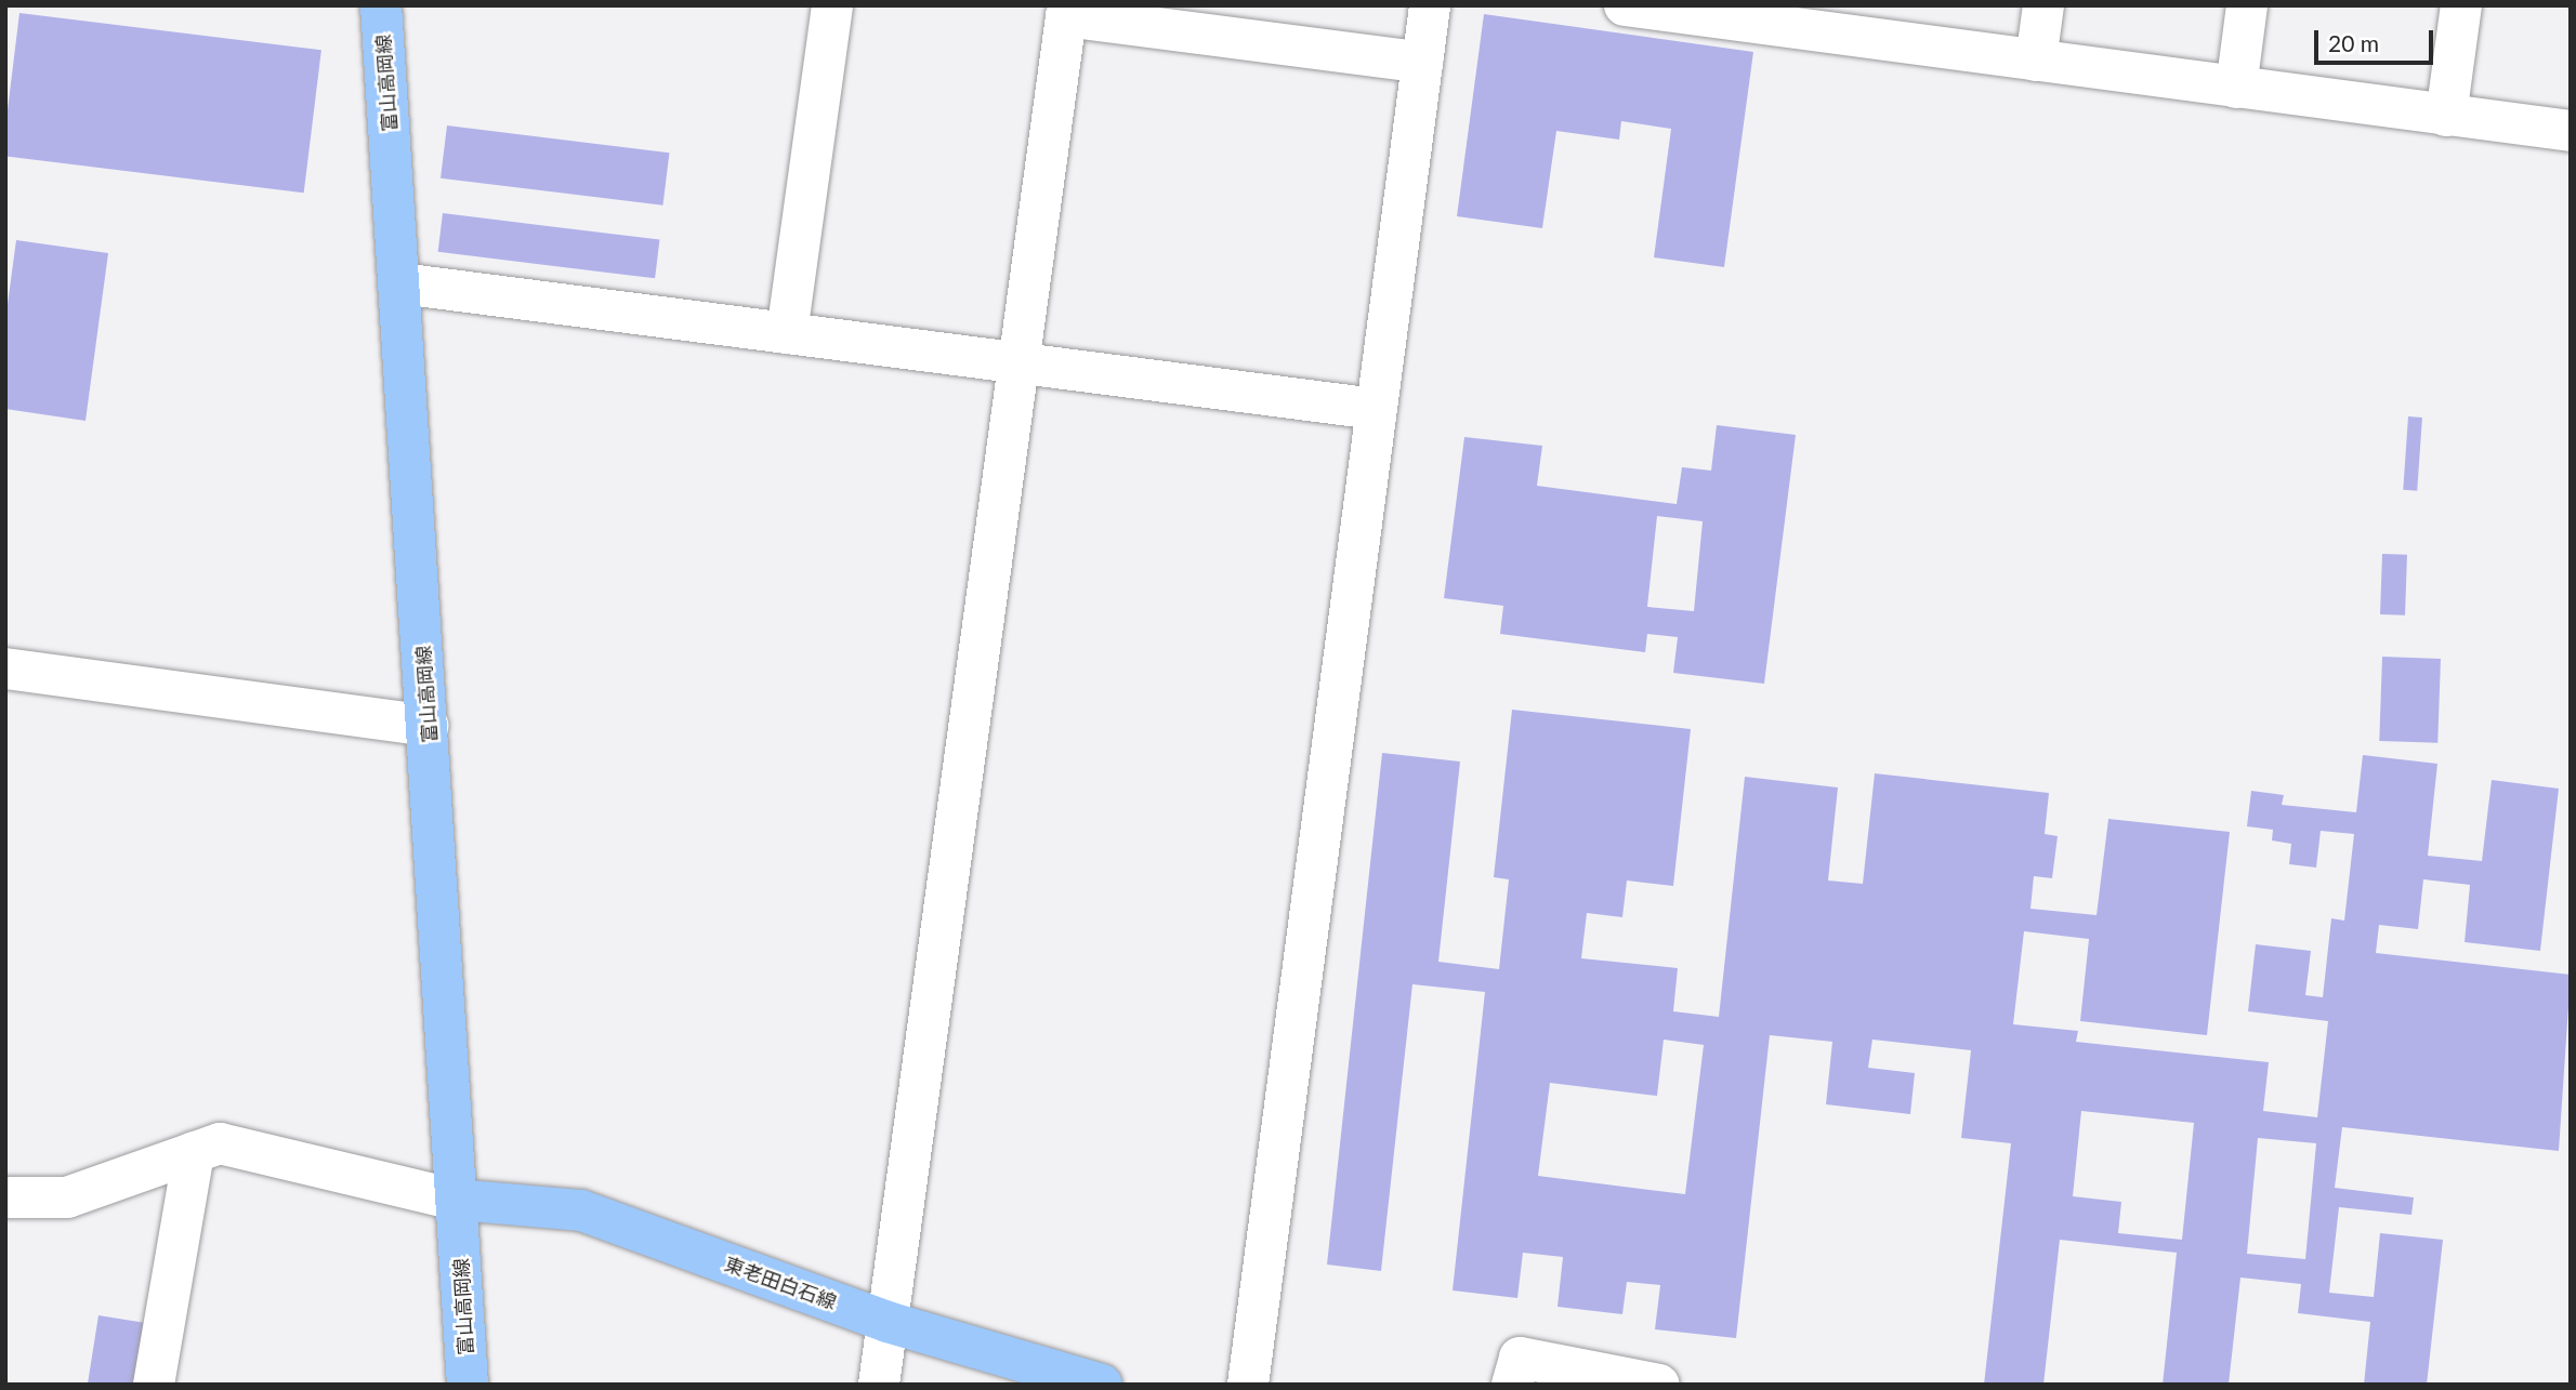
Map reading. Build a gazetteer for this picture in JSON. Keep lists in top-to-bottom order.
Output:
{
  "streets": {
    "main road": ["富山高岡線", "東老田白石線"]
  },
  "crossings": [
    ["富山高岡線", "東老田白石線"]
  ],
  "scale_bar": "20 m"
}
